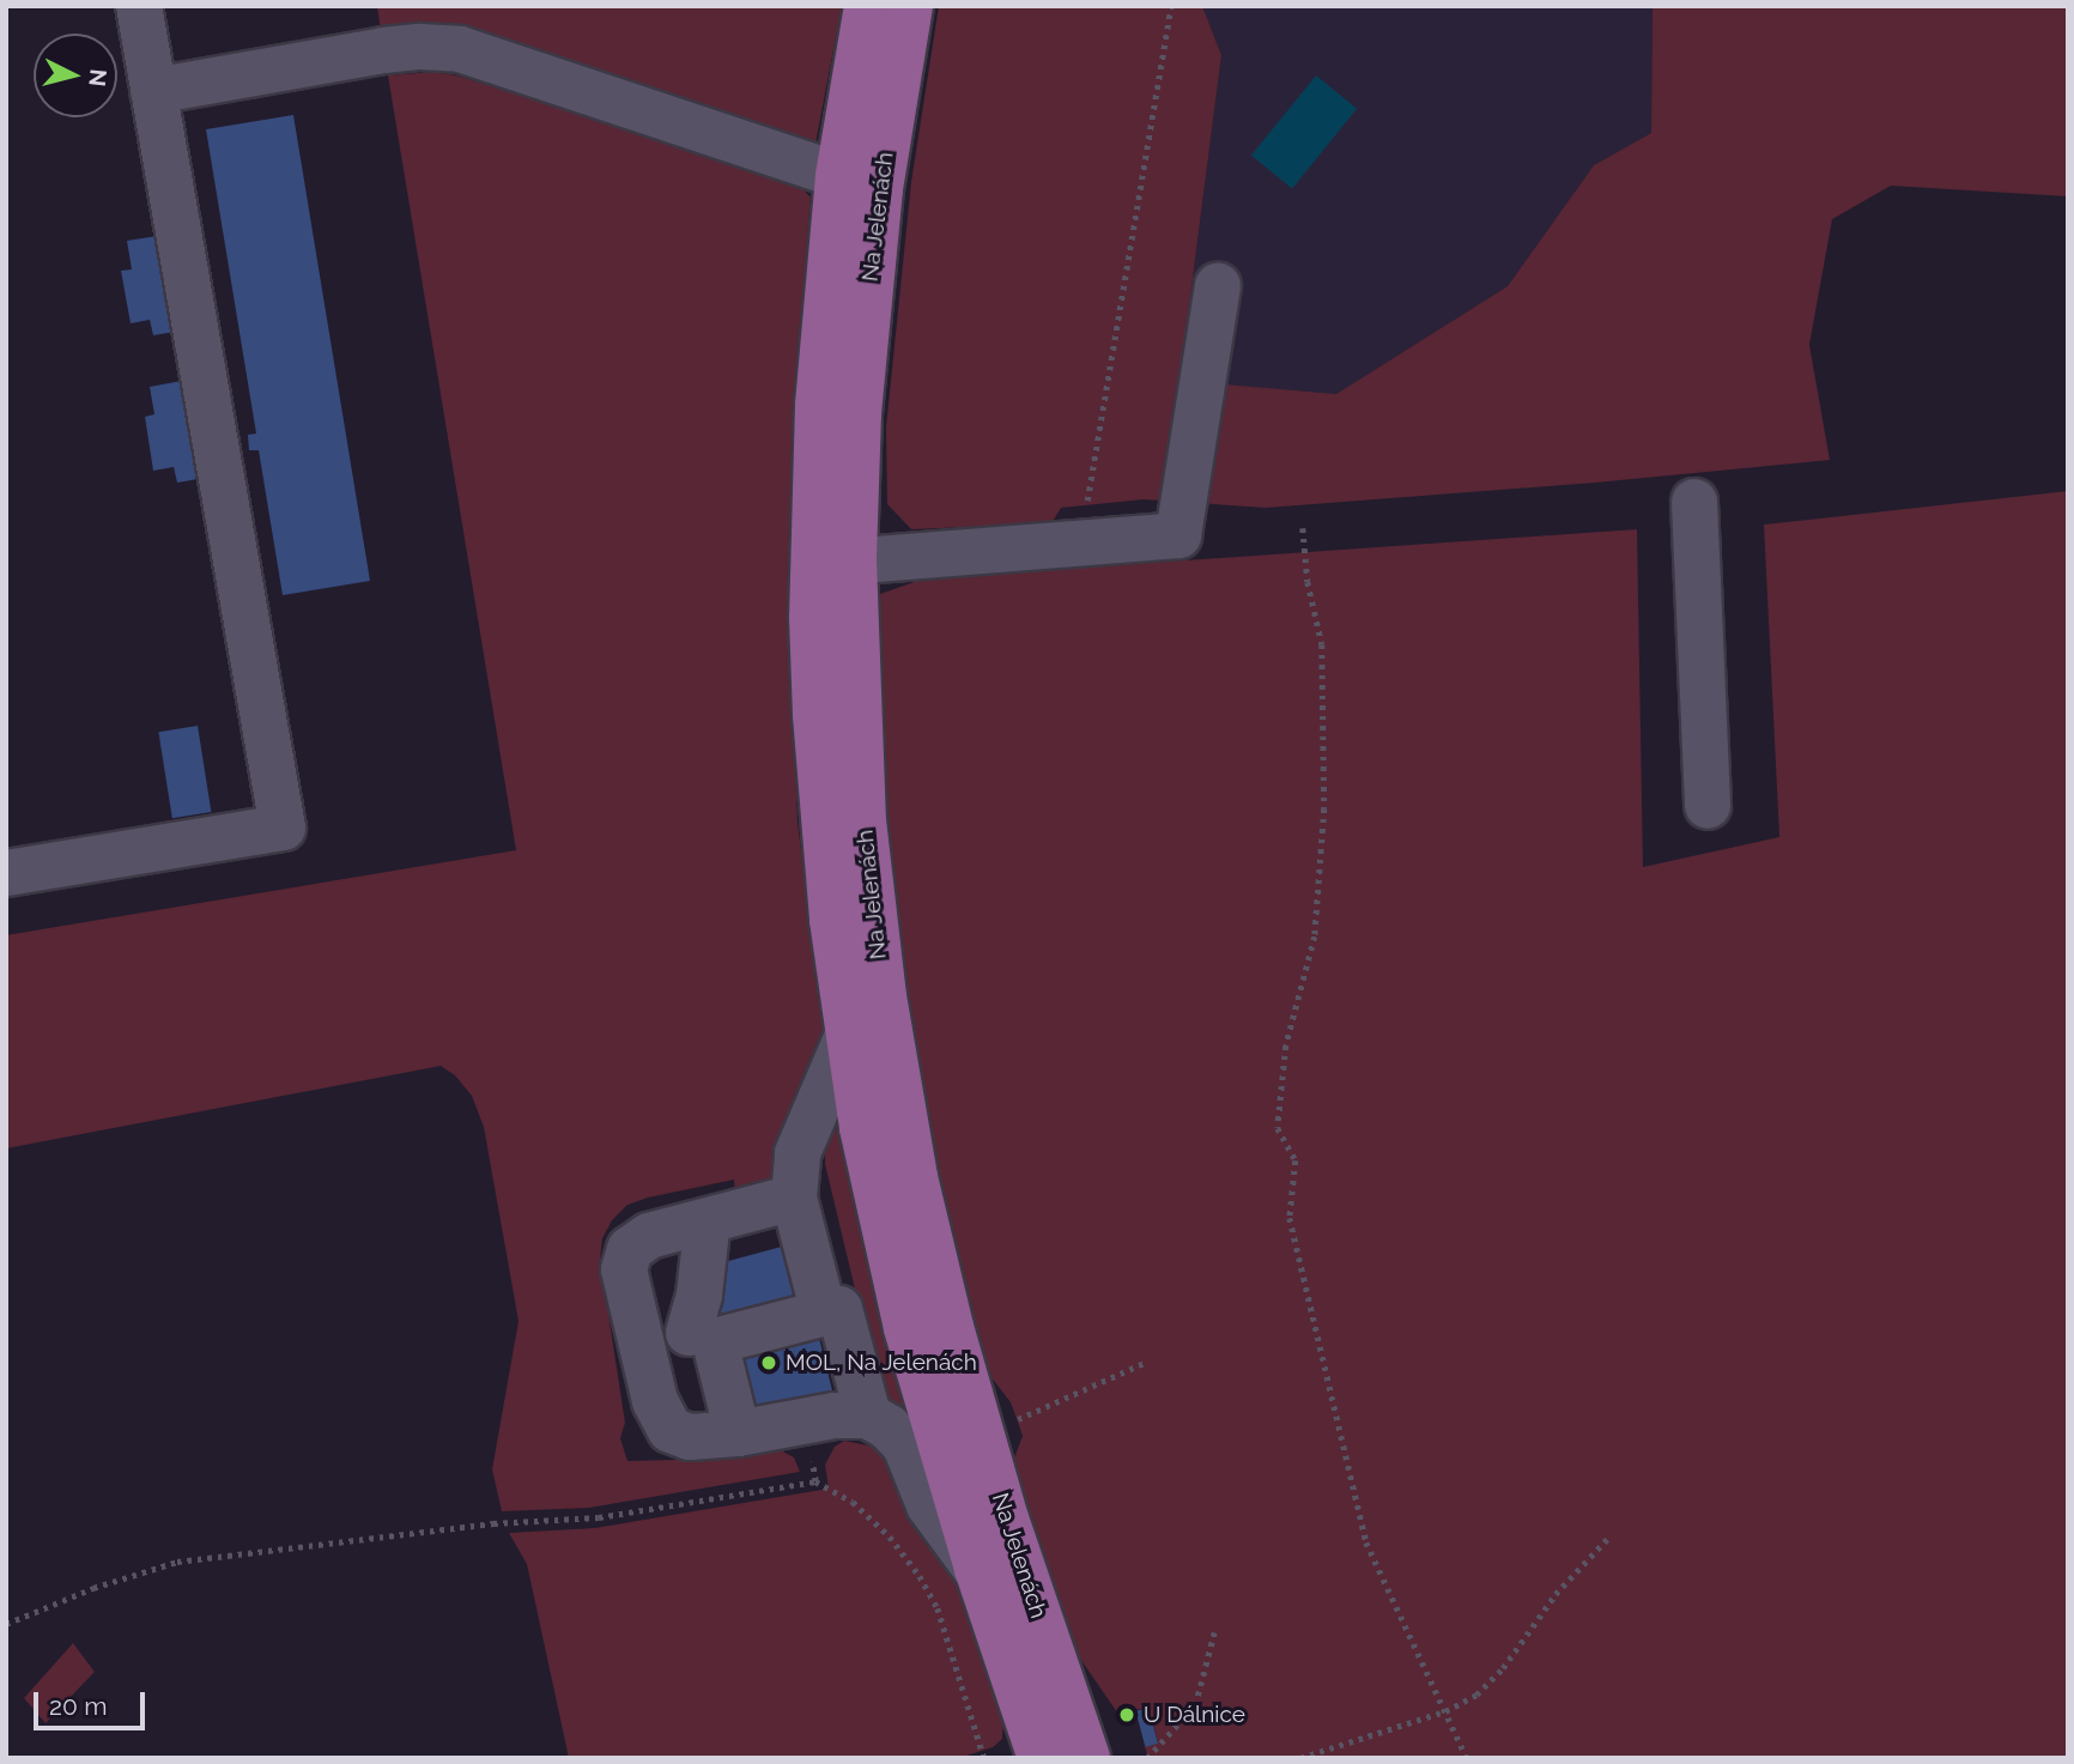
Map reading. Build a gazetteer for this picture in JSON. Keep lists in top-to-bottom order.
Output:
{
  "streets": {
    "main road": ["Na Jelenách"]
  },
  "places": ["MOL, Na Jelenách", "U Dálnice"],
  "scale_bar": "20 m",
  "north": "right"
}
